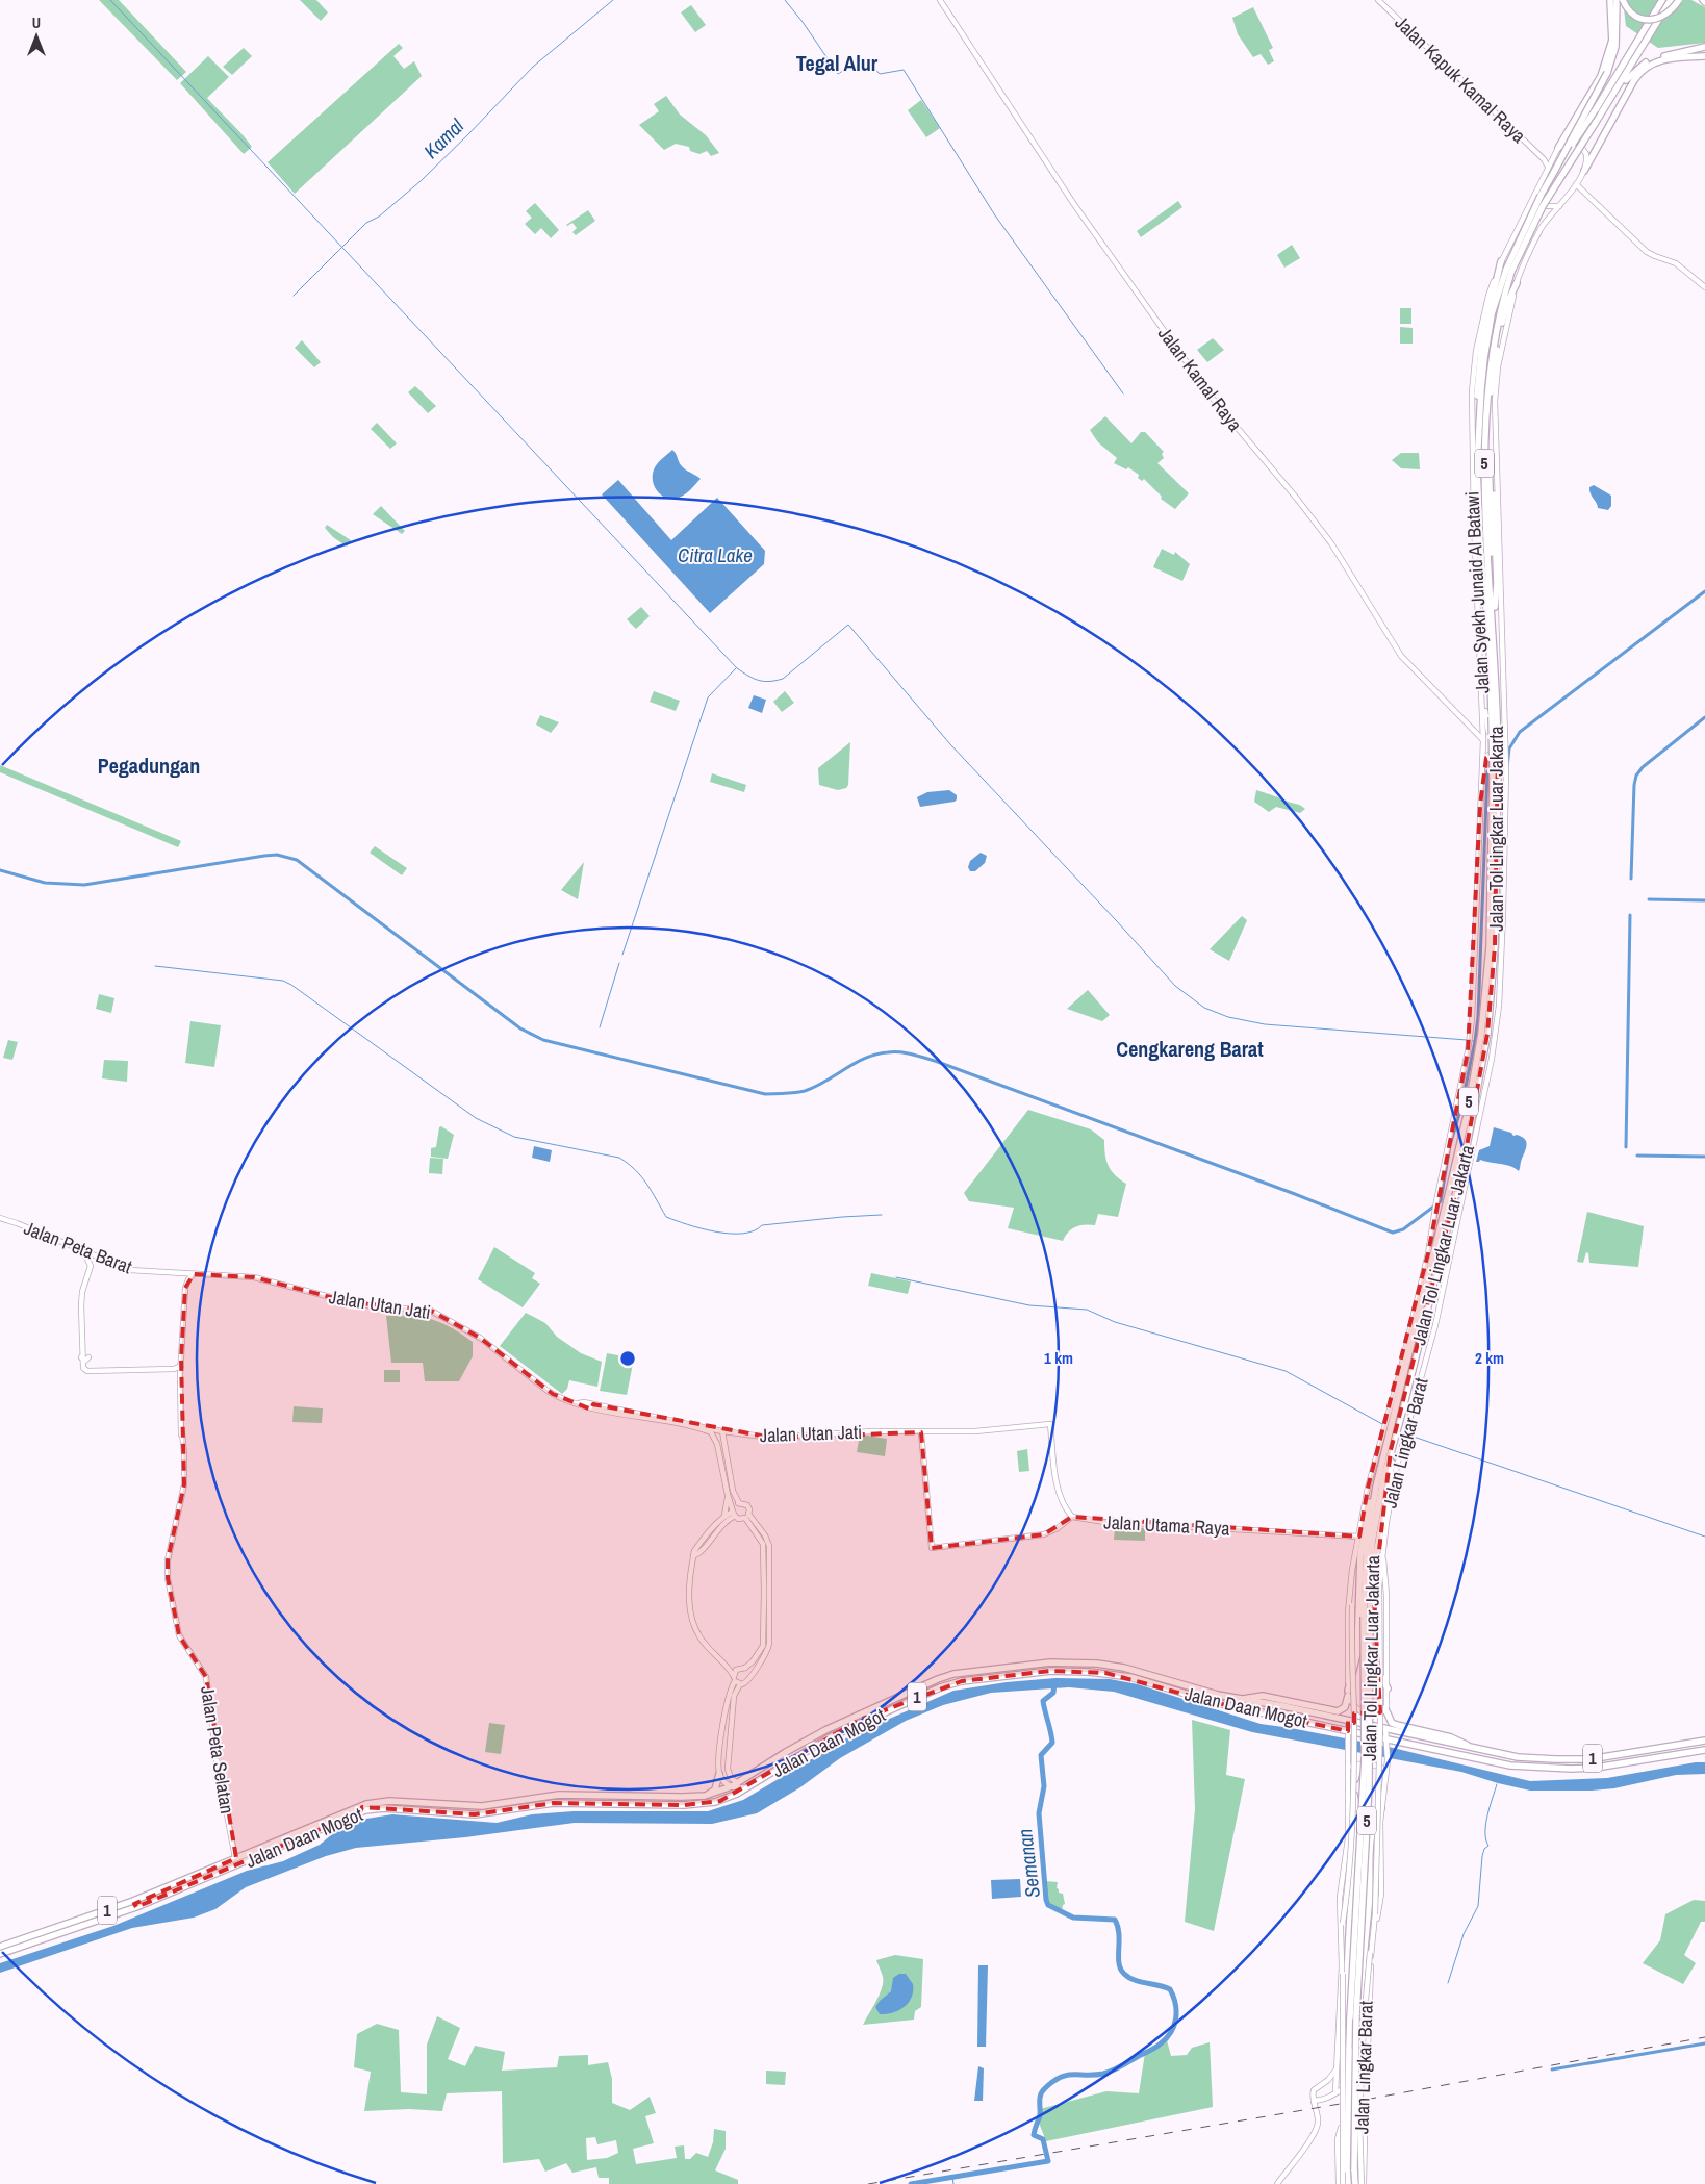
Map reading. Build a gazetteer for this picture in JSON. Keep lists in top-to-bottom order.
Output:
{
  "streets": {
    "highway": [
      "5",
      "Jalan Tol Lingkar Luar Jakarta",
      "1",
      "Jalan Daan Mogot"
    ],
    "main road": [
      "Jalan Kapuk Kamal Raya",
      "Jalan Kamal Raya",
      "Jalan Syekh Junaid Al Batawi",
      "Jalan Peta Barat",
      "Jalan Utan Jati",
      "Jalan Lingkar Barat",
      "Jalan Utama Raya",
      "Jalan Peta Selatan"
    ]
  },
  "crossings": [
    ["Jalan Kapuk Kamal Raya", "Jalan Syekh Junaid Al Batawi"],
    ["Jalan Kamal Raya", "Jalan Syekh Junaid Al Batawi"],
    ["Jalan Syekh Junaid Al Batawi", "Jalan Tol Lingkar Luar Jakarta"],
    ["Jalan Peta Barat", "Jalan Utan Jati"],
    ["Jalan Utan Jati", "Jalan Utama Raya"],
    ["Jalan Utan Jati", "Jalan Peta Selatan"],
    ["Jalan Lingkar Barat", "Jalan Daan Mogot"],
    ["Jalan Daan Mogot", "Jalan Peta Selatan"]
  ],
  "districts": ["Tegal Alur", "Pegadungan", "Cengkareng Barat"],
  "water": ["Kamal", "Citra Lake", "Semanan"],
  "north": "top",
  "rings": ["1 km", "2 km"]
}
